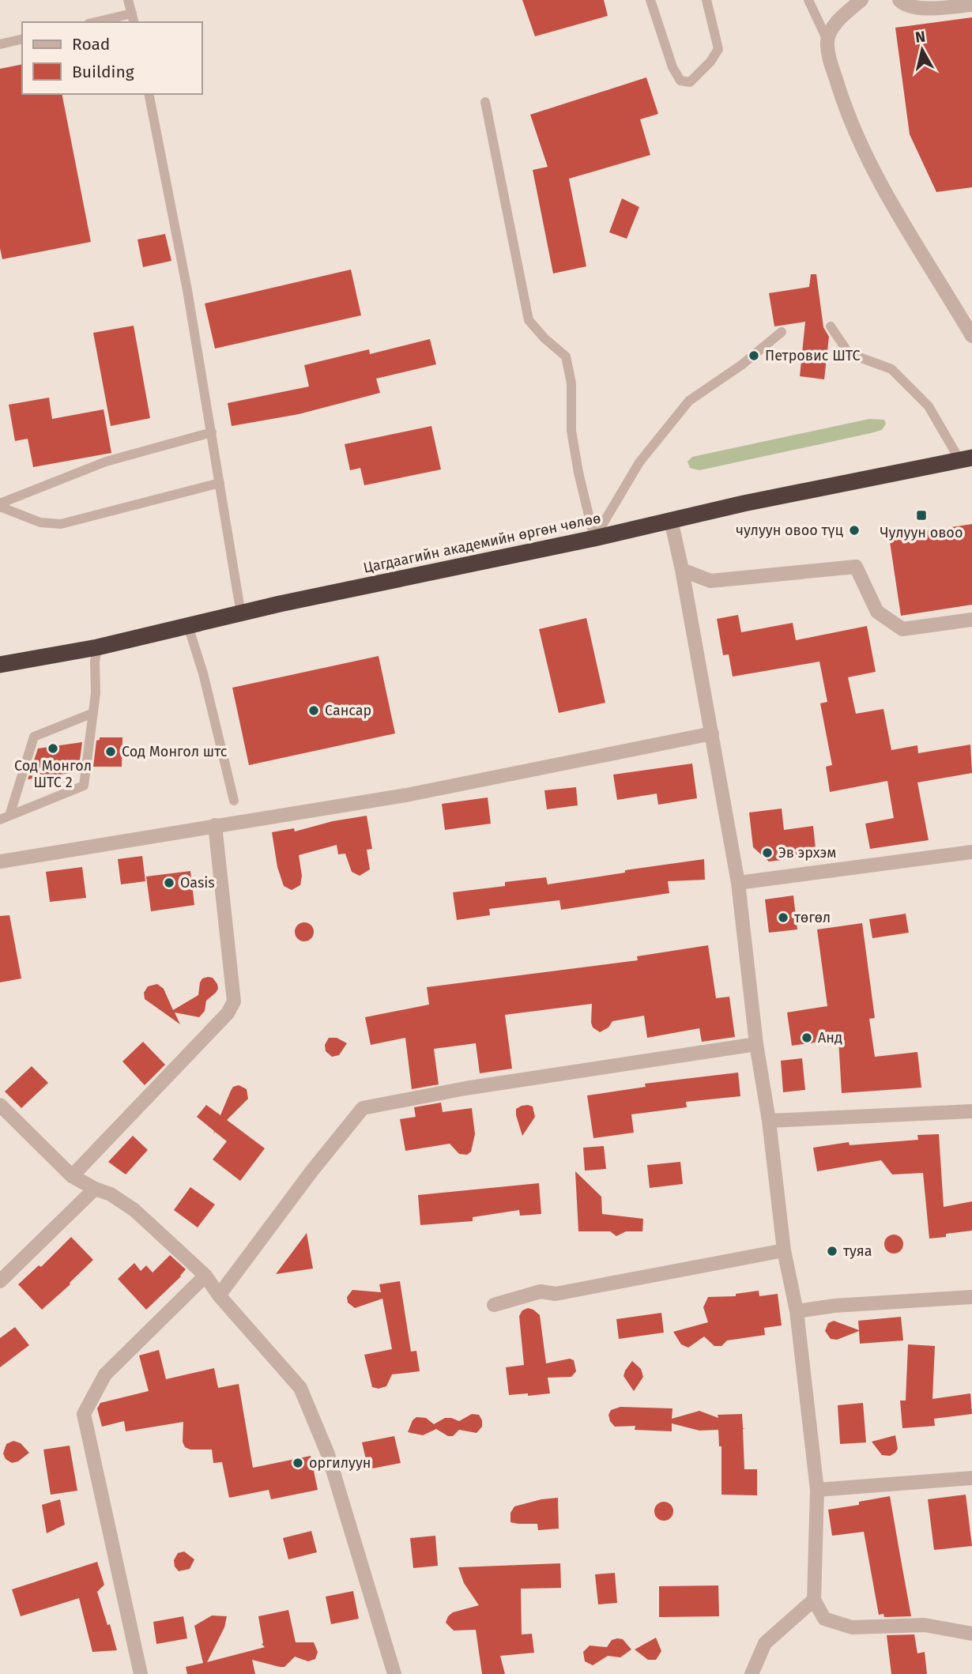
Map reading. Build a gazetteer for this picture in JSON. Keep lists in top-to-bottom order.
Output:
{
  "streets": {
    "highway": ["Цагдаагийн академийн өргөн чөлөө"]
  },
  "places": {
    "other": [
      "Петровис ШТС",
      "чулуун овоо түц",
      "Сансар",
      "Сод Монгол ШТС 2",
      "Сод Монгол штс",
      "Эв эрхэм",
      "Oasis",
      "төгөл",
      "Анд",
      "туяа",
      "оргилуун"
    ],
    "transit": ["Чулуун овоо"]
  },
  "legend": ["Road", "Building"],
  "north": "top"
}
